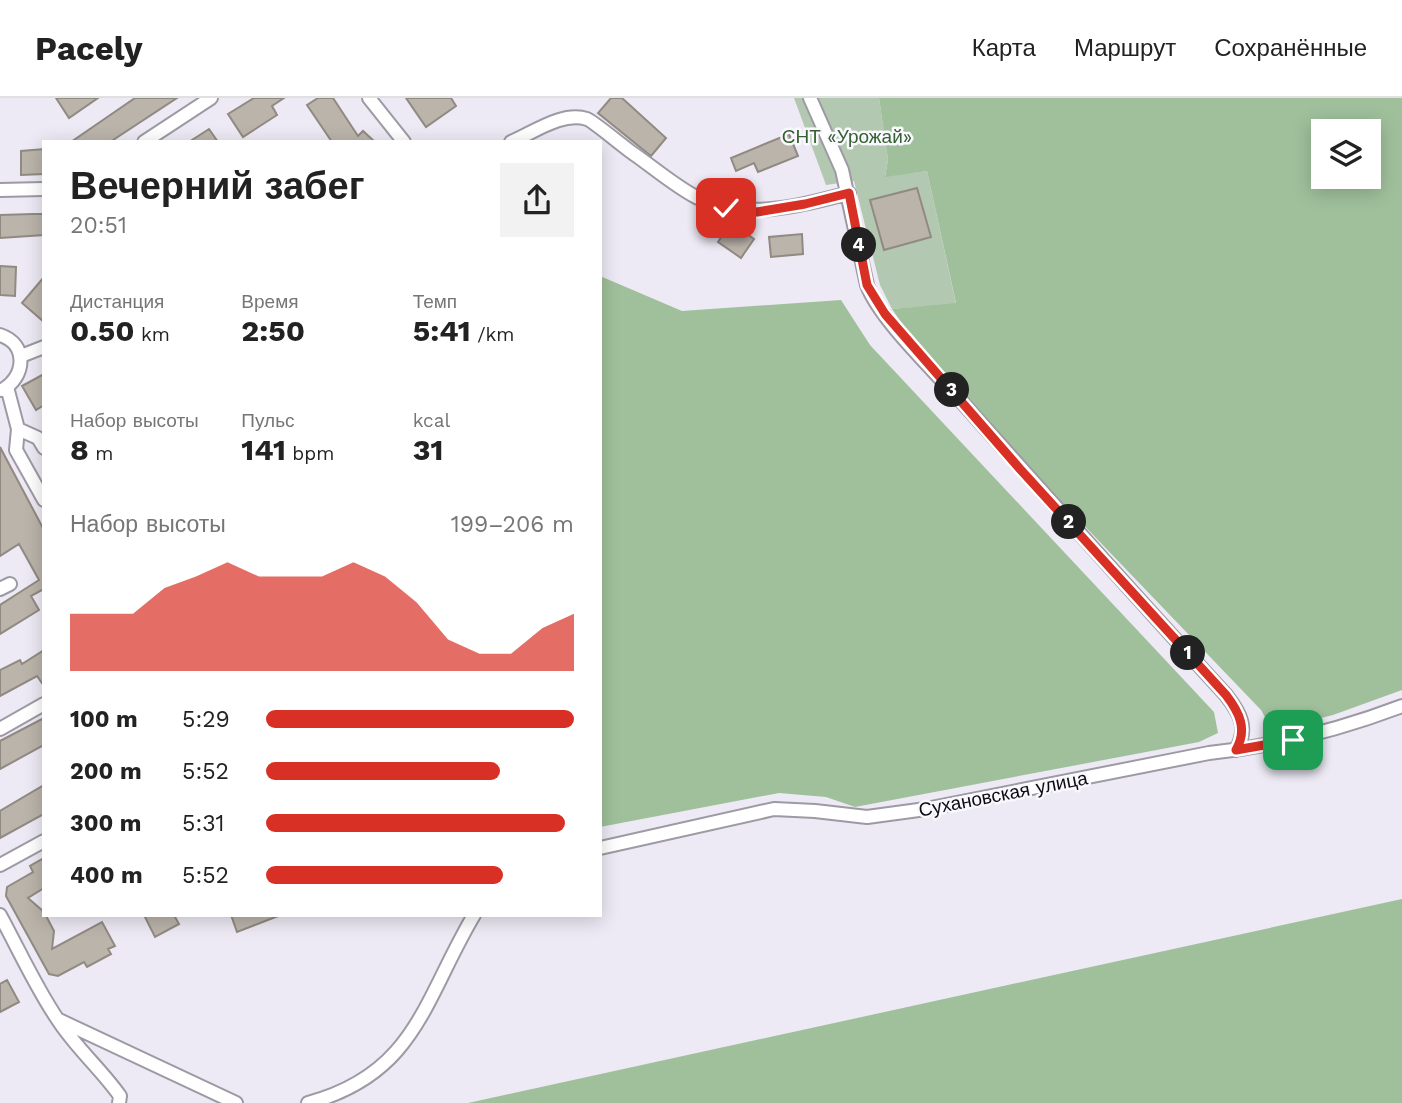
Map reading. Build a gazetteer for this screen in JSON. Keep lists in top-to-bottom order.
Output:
{
  "streets": {
    "street": ["Сухановская улица"]
  },
  "parks": ["СНТ «Урожай»"],
  "page": {
    "header": "Pacely",
    "nav": ["Карта", "Маршрут", "Сохранённые"],
    "heading": ["Вечерний забег", "20:51"],
    "pins": [
      "4",
      "3",
      "2",
      "1"
    ],
    "stats": [
      ["Дистанция", "0.50 km"],
      ["Время", "2:50"],
      ["Темп", "5:41 /km"],
      ["Набор высоты", "8 m"],
      ["Пульс", "141 bpm"],
      ["kcal", "31"]
    ],
    "chart": ["Набор высоты", "199–206 m"],
    "list": [
      {
        "name": "100 m",
        "note": "5:29"
      },
      {
        "name": "200 m",
        "note": "5:52"
      },
      {
        "name": "300 m",
        "note": "5:31"
      },
      {
        "name": "400 m",
        "note": "5:52"
      }
    ]
  }
}
